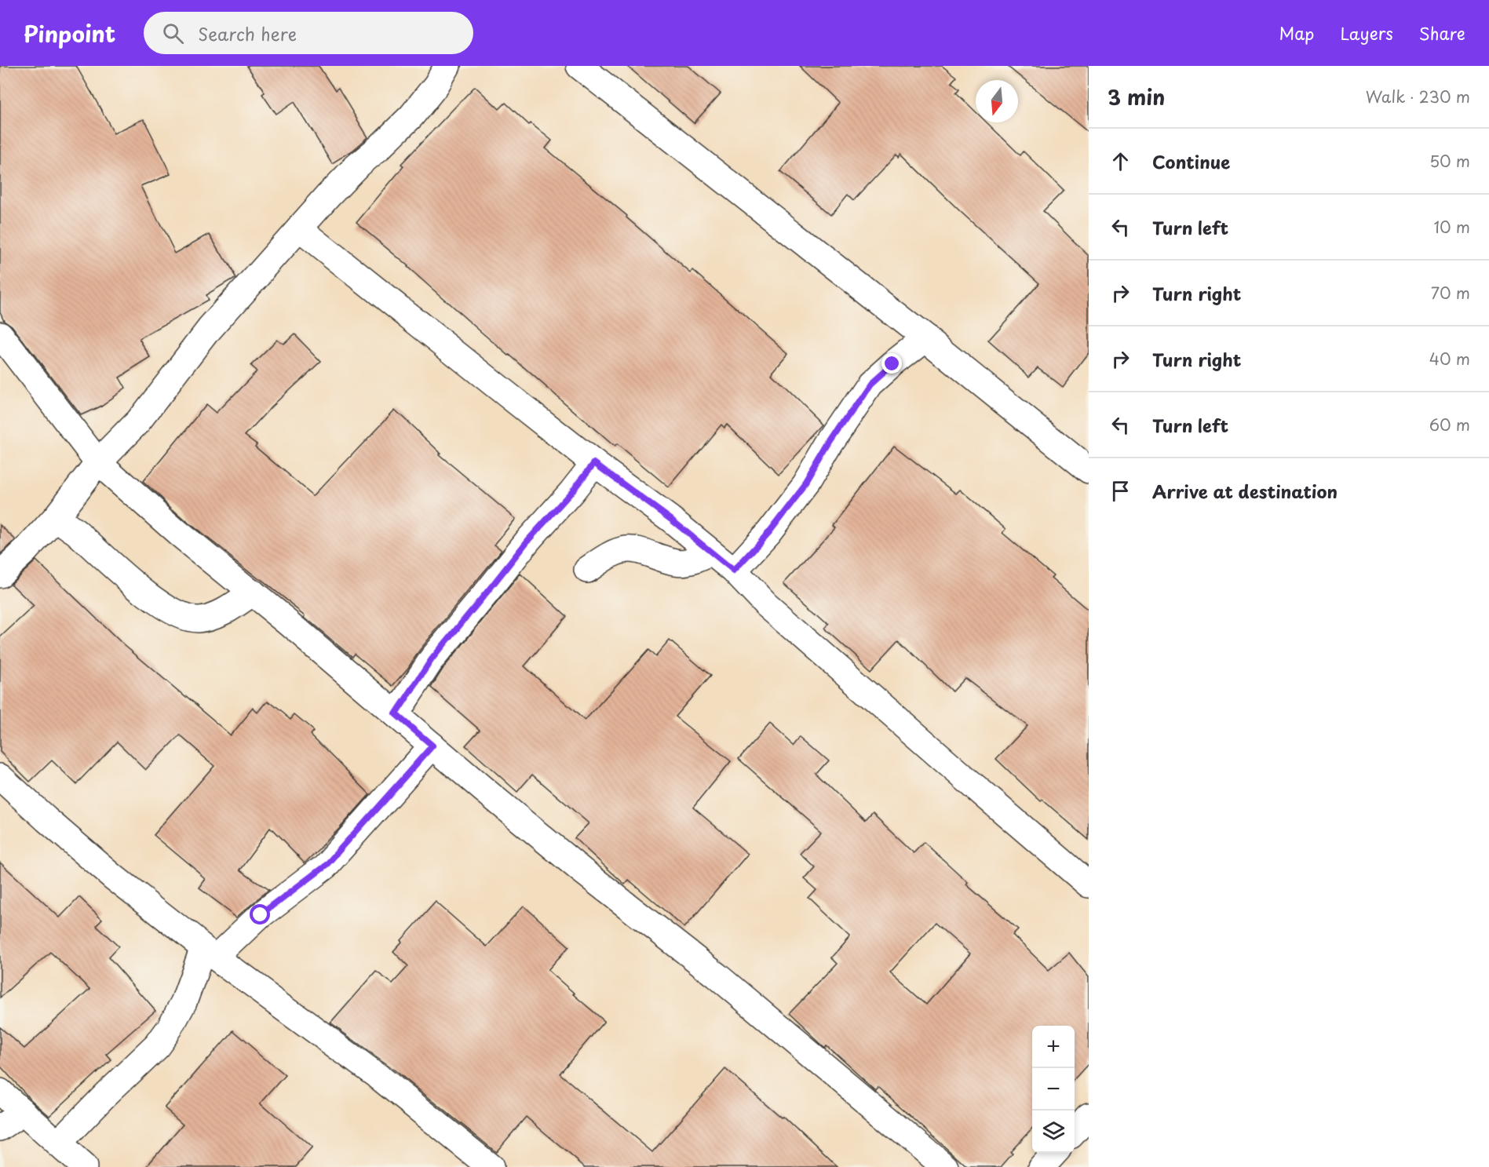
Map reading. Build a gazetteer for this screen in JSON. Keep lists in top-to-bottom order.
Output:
{
  "north": "bottom",
  "page": {
    "header": "Pinpoint",
    "search": "Search here",
    "nav": ["Map", "Layers", "Share"],
    "heading": ["3 min", "Walk · 230 m"],
    "list": [
      ["Continue", "50 m"],
      ["Turn left", "10 m"],
      ["Turn right", "70 m"],
      ["Turn right", "40 m"],
      ["Turn left", "60 m"],
      "Arrive at destination"
    ],
    "map_buttons": ["+", "−"]
  }
}
